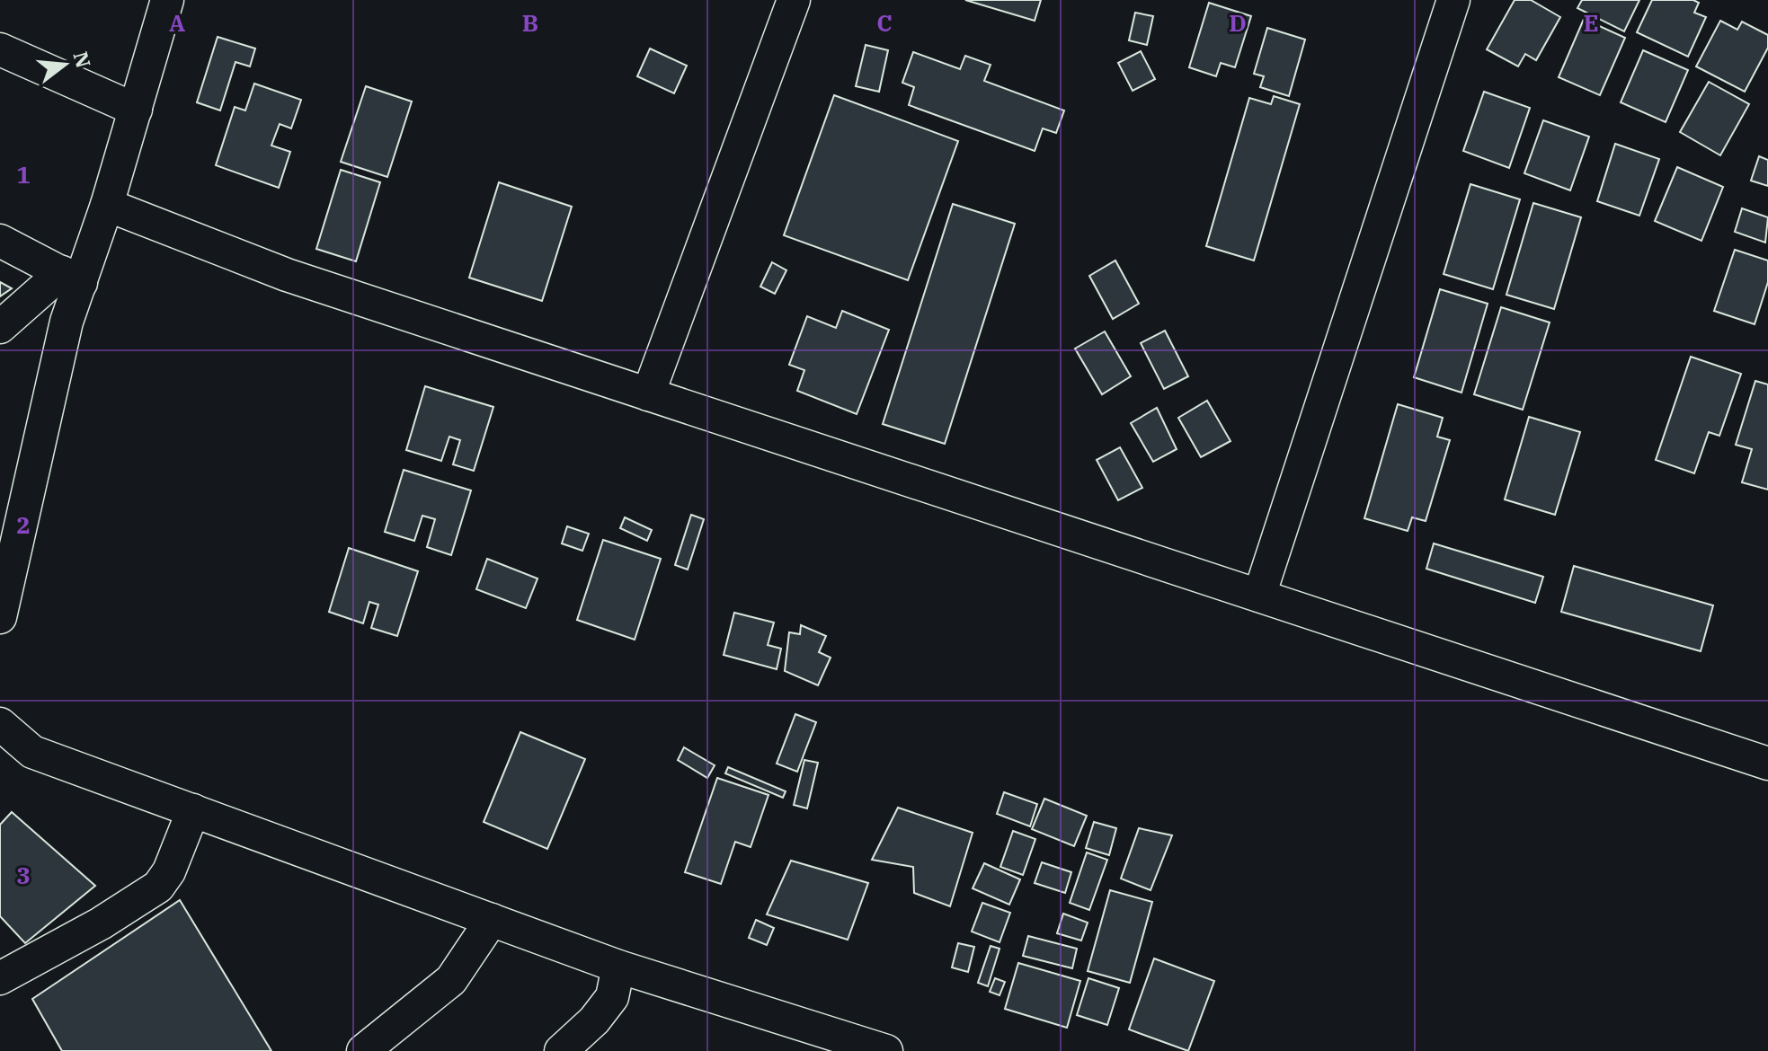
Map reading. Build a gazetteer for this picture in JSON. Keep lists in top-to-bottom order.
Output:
{
  "north": "right",
  "grid": {
    "columns": [
      "A",
      "B",
      "C",
      "D",
      "E"
    ],
    "rows": ["1", "2", "3"]
  }
}
